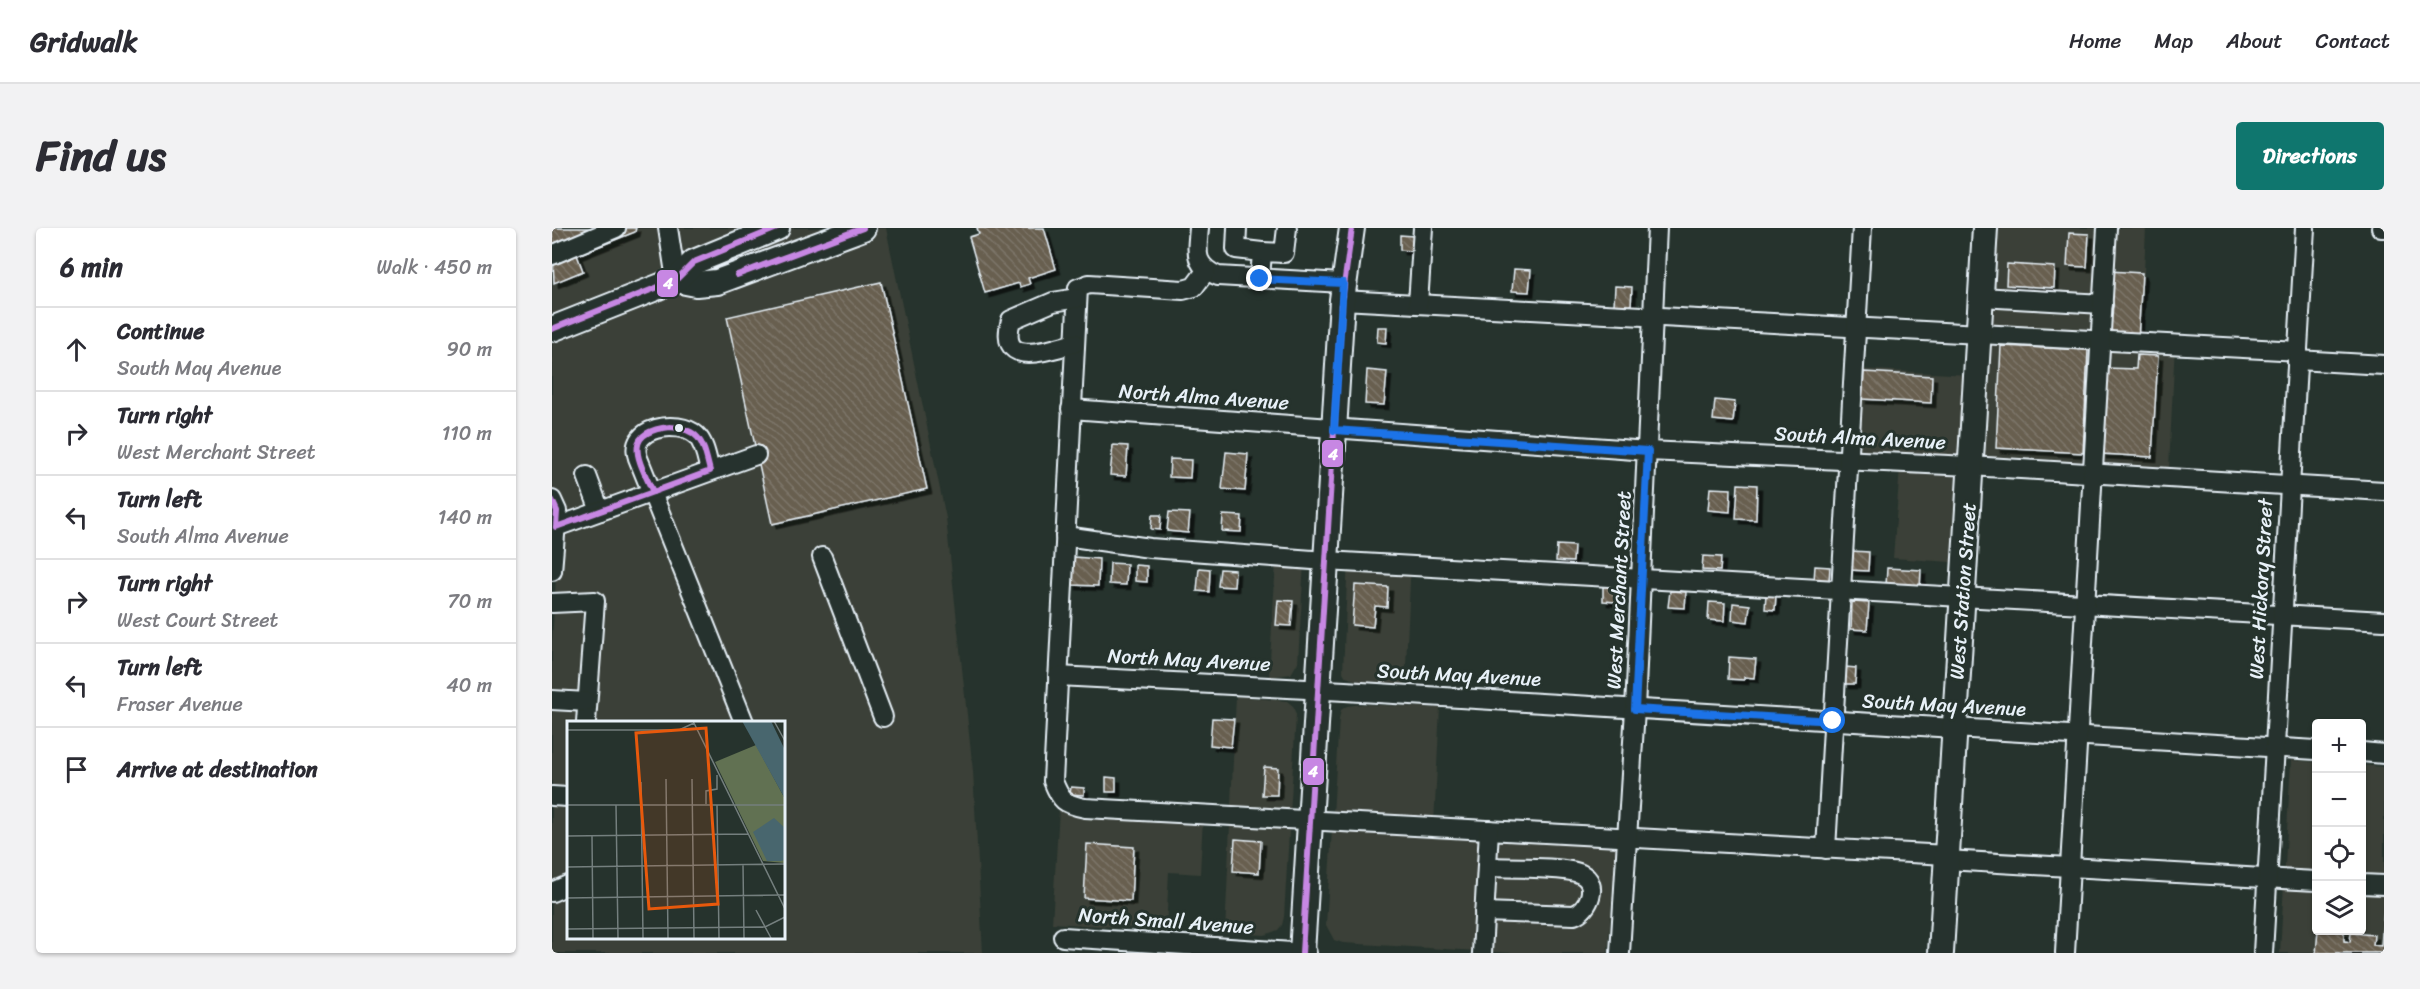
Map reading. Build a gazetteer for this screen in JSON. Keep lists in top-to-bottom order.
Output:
{
  "streets": {
    "main road": ["West Station Street"],
    "street": [
      "North Alma Avenue",
      "South Alma Avenue",
      "West Hickory Street",
      "West Merchant Street",
      "North May Avenue",
      "South May Avenue",
      "North Small Avenue"
    ]
  },
  "crossings": [
    ["North Alma Avenue", "South Alma Avenue"],
    ["South Alma Avenue", "West Hickory Street"],
    ["South Alma Avenue", "West Merchant Street"],
    ["South Alma Avenue", "West Station Street"],
    ["West Hickory Street", "South May Avenue"],
    ["West Merchant Street", "South May Avenue"],
    ["West Station Street", "South May Avenue"],
    ["North May Avenue", "South May Avenue"]
  ],
  "lines": ["transit line 4"],
  "page": {
    "header": "Gridwalk",
    "nav": [
      "Home",
      "Map",
      "About",
      "Contact"
    ],
    "title": "Find us",
    "buttons": "Directions",
    "heading": ["6 min", "Walk · 450 m"],
    "list": [
      ["Continue", "South May Avenue", "90 m"],
      ["Turn right", "West Merchant Street", "110 m"],
      ["Turn left", "South Alma Avenue", "140 m"],
      ["Turn right", "West Court Street", "70 m"],
      ["Turn left", "Fraser Avenue", "40 m"],
      "Arrive at destination"
    ],
    "map_buttons": ["+", "−"]
  }
}
